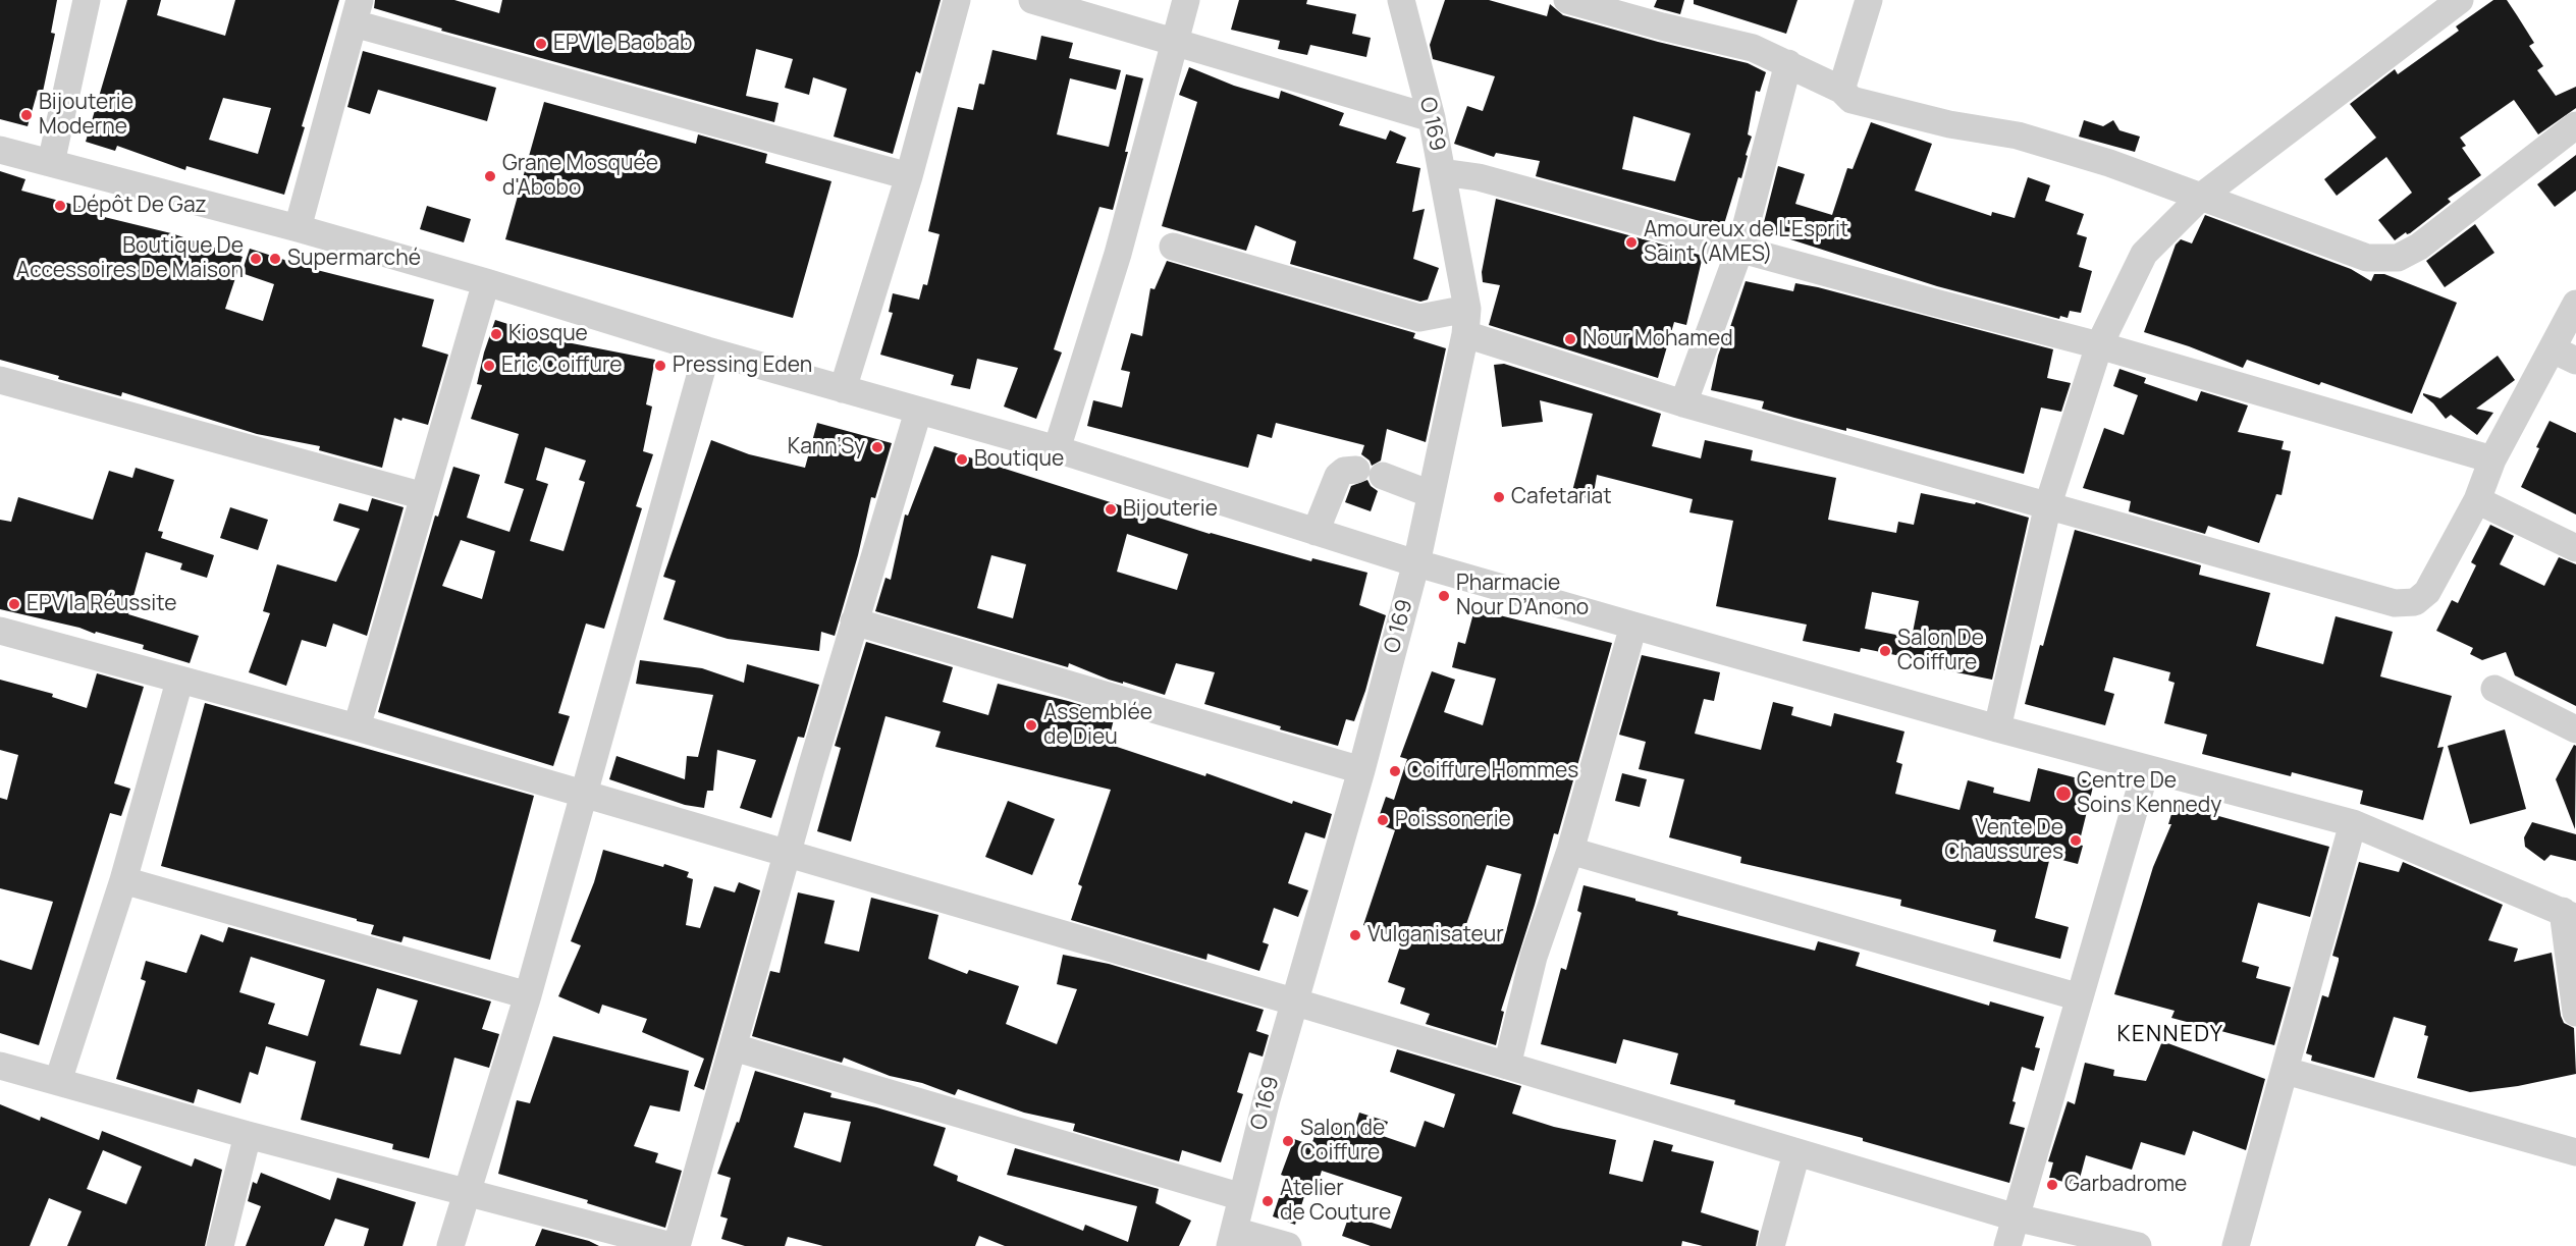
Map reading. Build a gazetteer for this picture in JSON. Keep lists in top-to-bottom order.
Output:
{
  "streets": {
    "street": ["O 169"]
  },
  "districts": ["KENNEDY"],
  "places": [
    "EPV le Baobab",
    "Bijouterie Moderne",
    "Grane Mosquée d'Abobo",
    "Dépôt De Gaz",
    "Amoureux de L'Esprit Saint (AMES)",
    "Boutique De Accessoires De Maison",
    "Supermarché",
    "Kiosque",
    "Nour Mohamed",
    "Eric Coiffure",
    "Pressing Eden",
    "Kann’Sy",
    "Boutique",
    "Cafetariat",
    "Bijouterie",
    "Pharmacie Nour D’Anono",
    "EPV la Réussite",
    "Salon De Coiffure",
    "Assemblée de Dieu",
    "Coiffure Hommes",
    "Centre De Soins Kennedy",
    "Poissonerie",
    "Vente De Chaussures",
    "Vulganisateur",
    "Salon de Coiffure",
    "Garbadrome",
    "Atelier de Couture"
  ]
}
